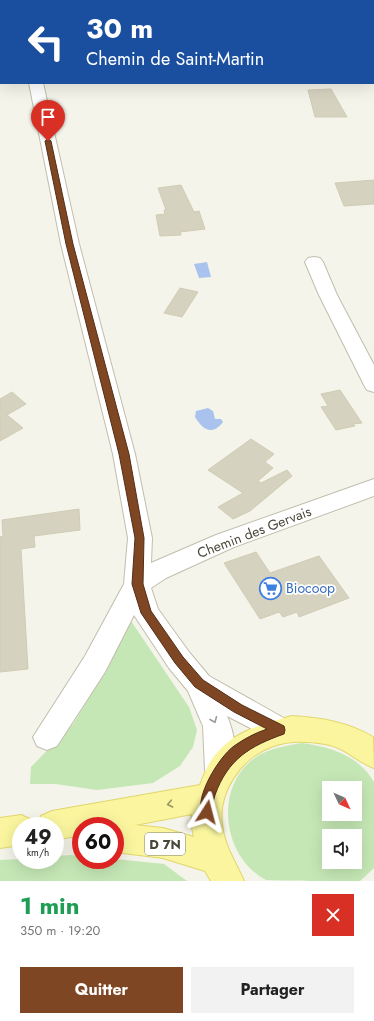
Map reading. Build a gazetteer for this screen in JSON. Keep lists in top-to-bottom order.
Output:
{
  "streets": {
    "main road": ["D 7N"],
    "street": ["Chemin des Gervais"]
  },
  "places": {
    "supermarket": ["Biocoop"]
  },
  "north": "bottom right",
  "page": {
    "turn": ["30 m", "Chemin de Saint-Martin"],
    "speed": "49 km/h",
    "limit": "60",
    "heading": ["1 min", "350 m · 19:20"],
    "buttons": ["Quitter", "Partager"]
  }
}
